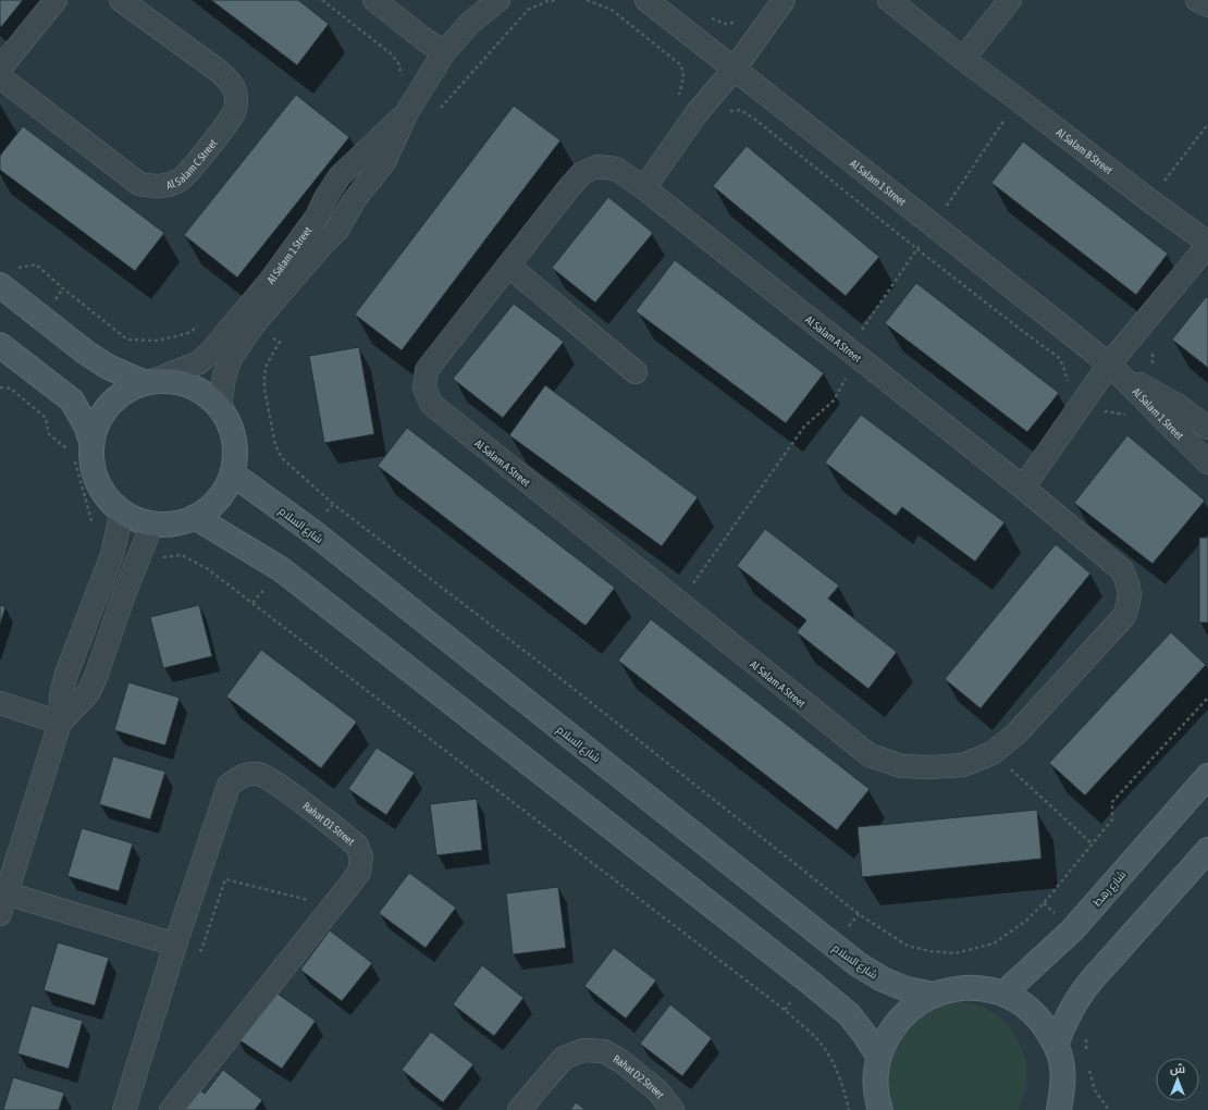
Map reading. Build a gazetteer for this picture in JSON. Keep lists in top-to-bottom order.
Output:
{
  "streets": {
    "street": [
      "Al Salam B Street",
      "Al Salam C Street",
      "Al Salam 1 Street",
      "Al Salam A Street",
      "شارع السلام",
      "Rahat D1 Street",
      "شارع رهط",
      "Rahat D2 Street"
    ]
  },
  "crossings": [
    ["Al Salam B Street", "Al Salam 1 Street"],
    ["Al Salam 1 Street", "شارع السلام"]
  ],
  "north": "top"
}
